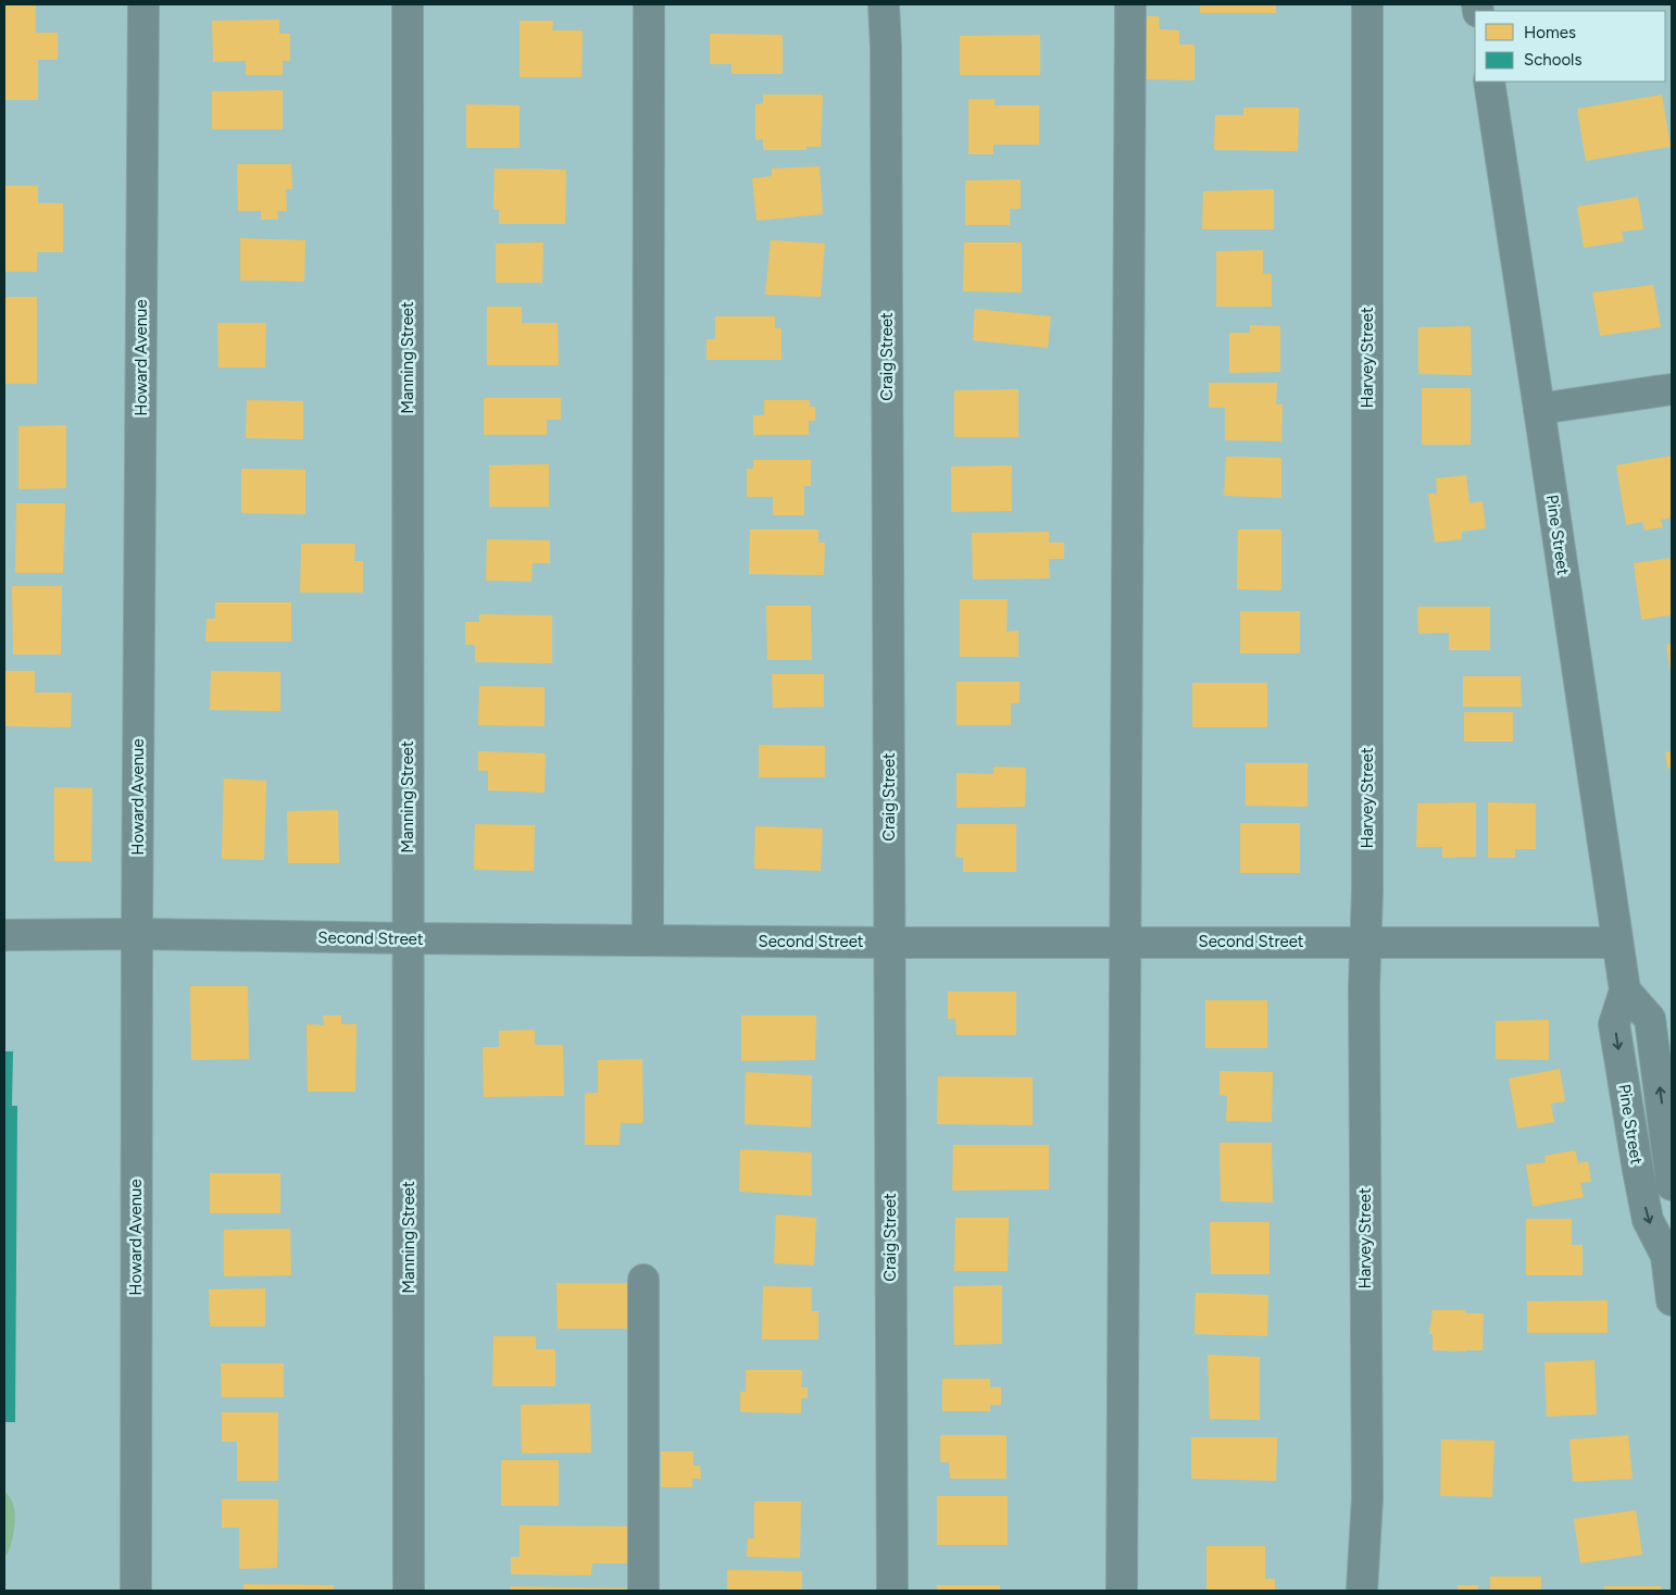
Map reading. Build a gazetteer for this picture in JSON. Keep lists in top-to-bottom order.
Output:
{
  "streets": {
    "street": [
      "Craig Street",
      "Howard Avenue",
      "Manning Street",
      "Harvey Street",
      "Pine Street",
      "Second Street"
    ]
  },
  "crossings": [
    ["Craig Street", "Second Street"],
    ["Howard Avenue", "Second Street"],
    ["Manning Street", "Second Street"],
    ["Harvey Street", "Second Street"],
    ["Pine Street", "Second Street"]
  ],
  "legend": ["Homes", "Schools"]
}
